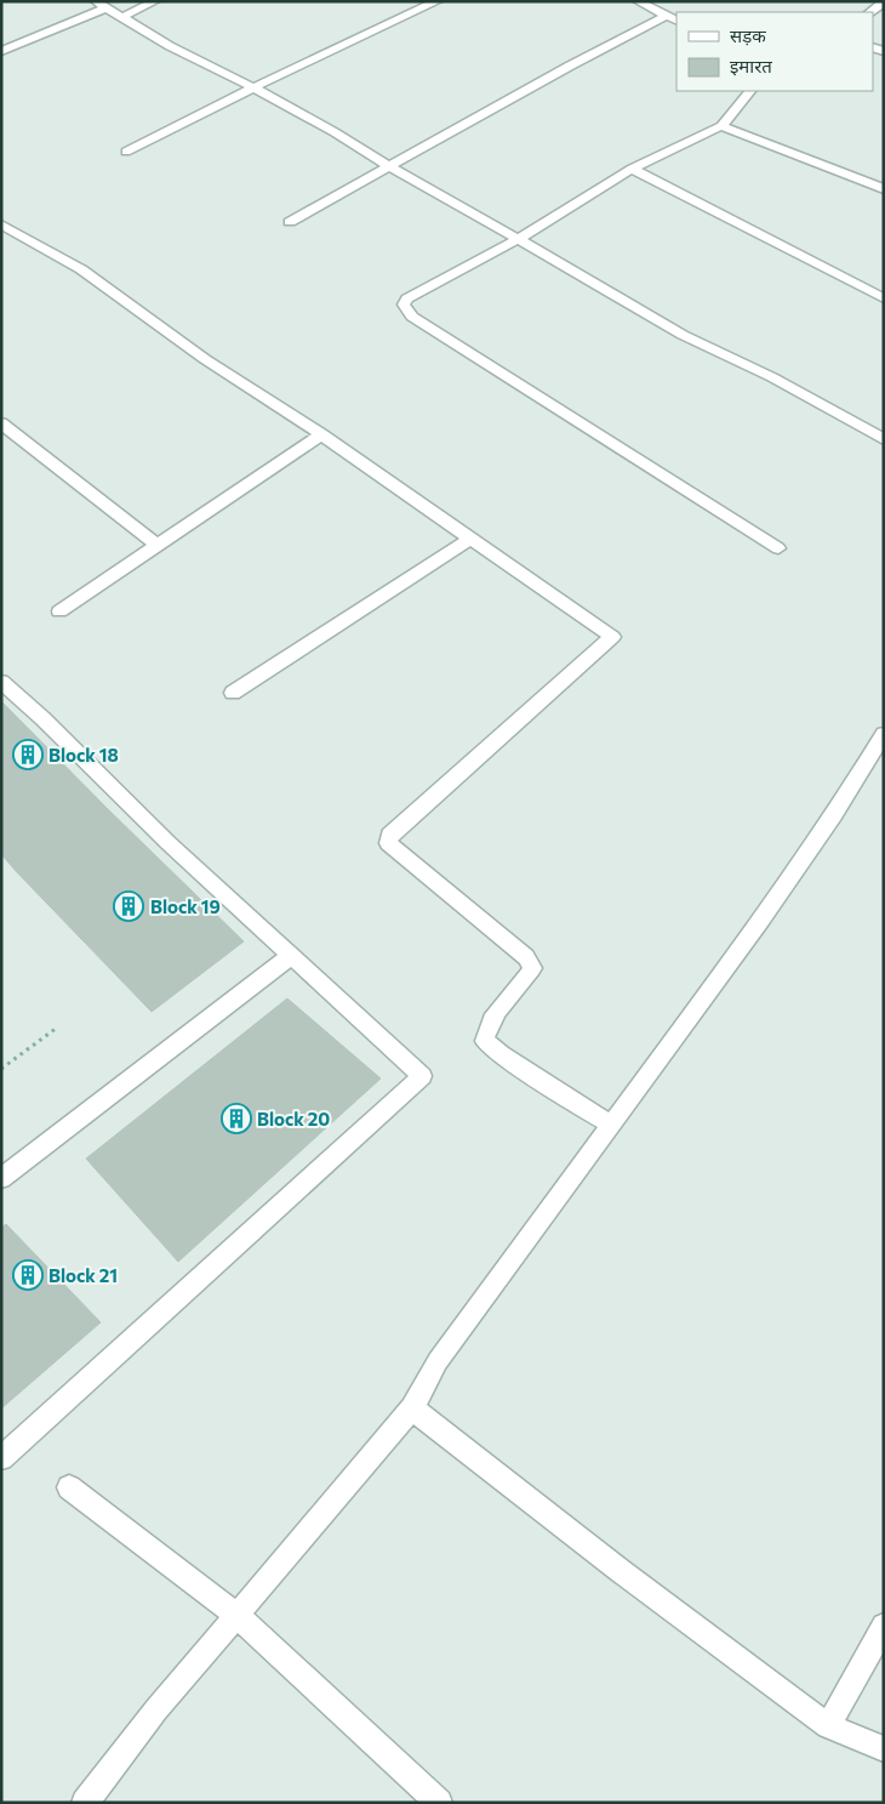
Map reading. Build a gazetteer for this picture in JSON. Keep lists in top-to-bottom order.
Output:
{
  "places": {
    "building": [
      "Block 18",
      "Block 19",
      "Block 20",
      "Block 21"
    ]
  },
  "legend": ["सड़क", "इमारत"]
}
